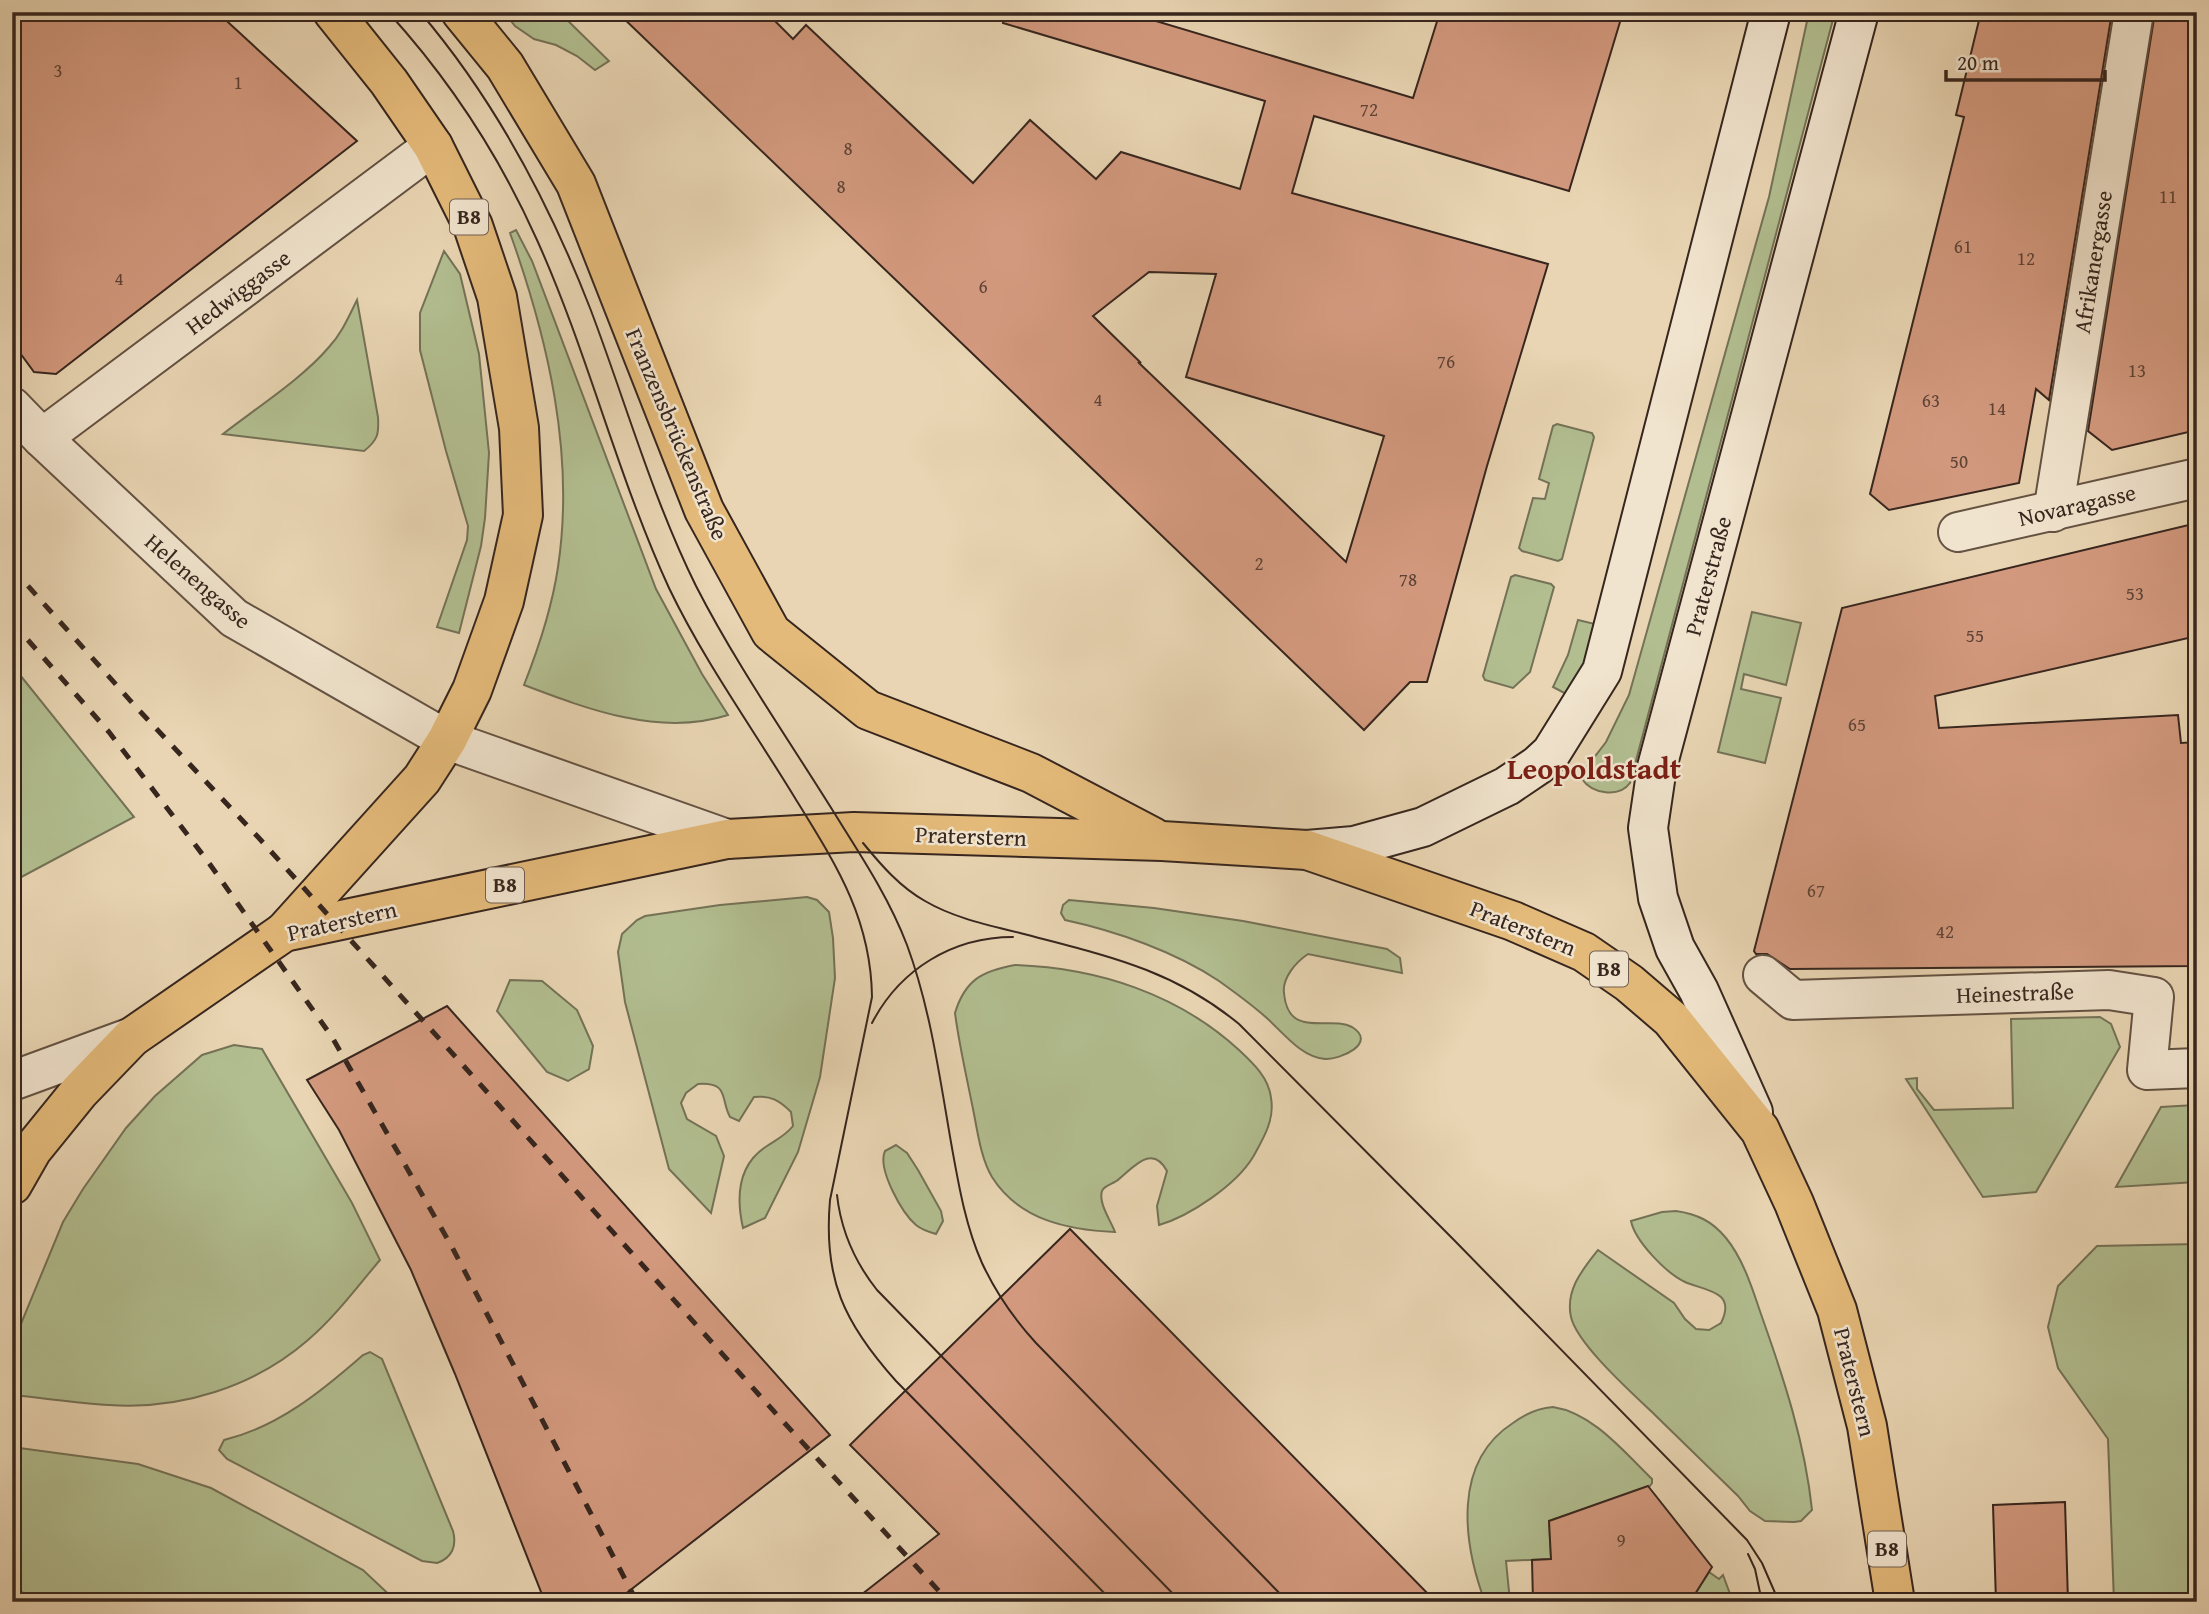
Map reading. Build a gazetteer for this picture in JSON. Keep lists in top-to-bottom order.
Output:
{
  "streets": {
    "main road": ["B8", "Franzensbrückenstraße", "Praterstern"],
    "street": [
      "Afrikanergasse",
      "Hedwiggasse",
      "Novaragasse",
      "Praterstraße",
      "Helenengasse",
      "Heinestraße"
    ]
  },
  "crossings": [
    ["B8", "Hedwiggasse"],
    ["B8", "Helenengasse"],
    ["B8", "Praterstern"],
    ["Afrikanergasse", "Novaragasse"],
    ["Hedwiggasse", "Helenengasse"],
    ["Franzensbrückenstraße", "Praterstern"],
    ["Praterstraße", "Praterstern"],
    ["Helenengasse", "Praterstern"]
  ],
  "districts": ["Leopoldstadt"],
  "house_numbers": [
    "3",
    "1",
    "72",
    "8",
    "8",
    "11",
    "61",
    "12",
    "4",
    "6",
    "76",
    "13",
    "4",
    "63",
    "14",
    "50",
    "2",
    "78",
    "53",
    "55",
    "65",
    "67",
    "42",
    "9"
  ],
  "scale_bar": "20 m"
}
